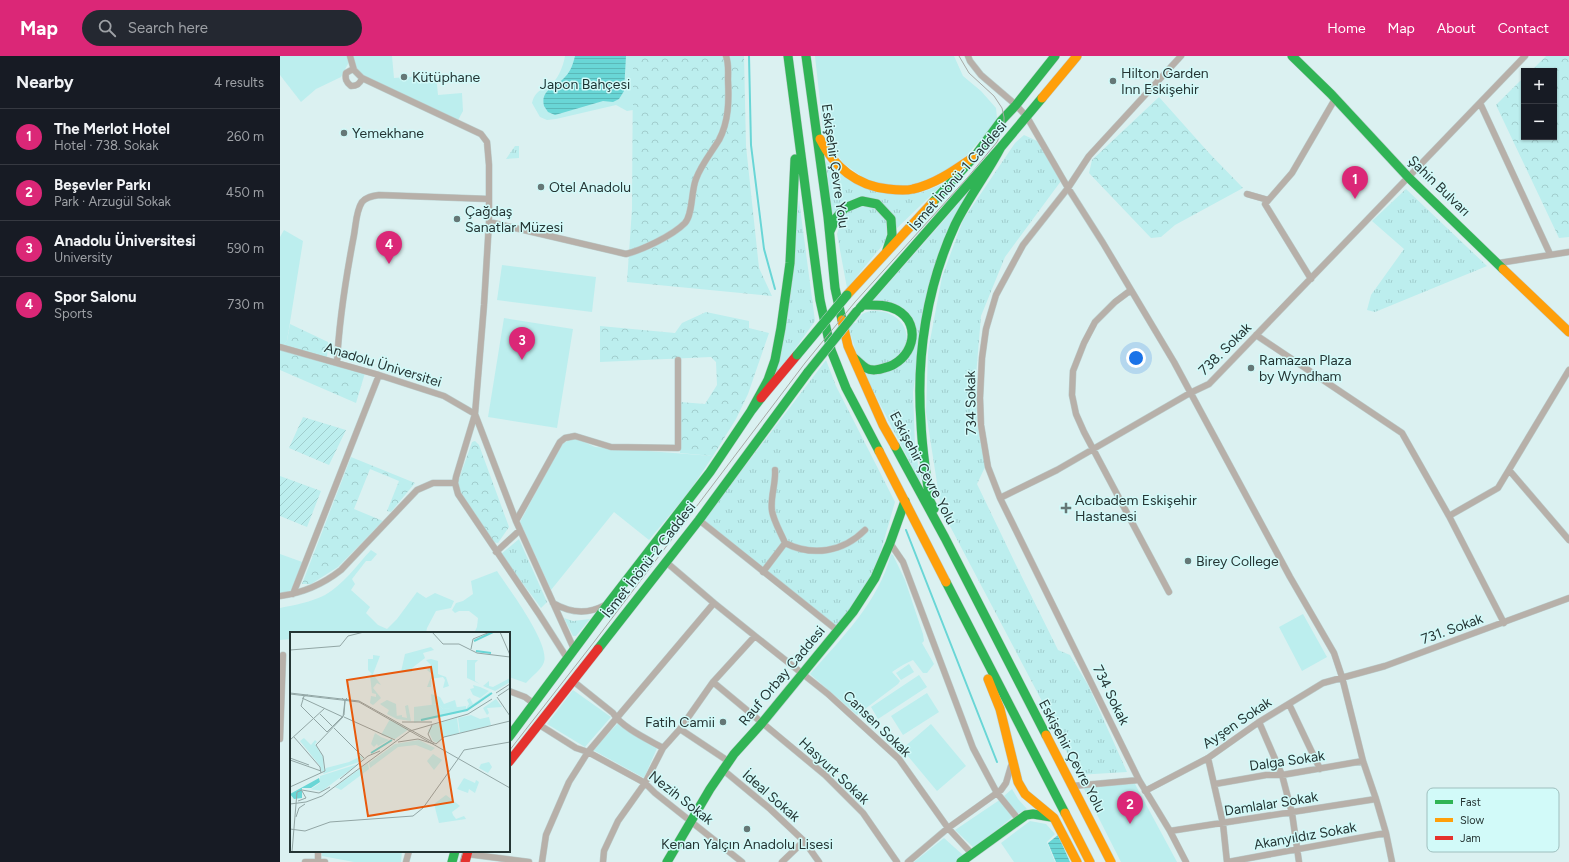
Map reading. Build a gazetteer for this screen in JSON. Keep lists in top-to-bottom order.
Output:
{
  "streets": {
    "main road": [
      "Eskişehir Çevre Yolu",
      "İsmet İnönü-1 Caddesi",
      "Şahin Bulvarı",
      "İsmet İnönü-2 Caddesi",
      "Rauf Orbay Caddesi"
    ],
    "street": [
      "738. Sokak",
      "Anadolu Üniversitei",
      "734 Sokak",
      "731. Sokak",
      "Ayşen Sokak",
      "Cansen Sokak",
      "Dalga Sokak",
      "Hasyurt Sokak",
      "İdeal Sokak",
      "Nezih Sokak",
      "Damlalar Sokak",
      "Akanyıldız Sokak"
    ]
  },
  "crossings": [
    ["İsmet İnönü-1 Caddesi", "İsmet İnönü-2 Caddesi"],
    ["Şahin Bulvarı", "738. Sokak"],
    ["738. Sokak", "734 Sokak"],
    ["734 Sokak", "Ayşen Sokak"],
    ["734 Sokak", "Damlalar Sokak"],
    ["İsmet İnönü-2 Caddesi", "Cansen Sokak"],
    ["İsmet İnönü-2 Caddesi", "Nezih Sokak"],
    ["731. Sokak", "Ayşen Sokak"],
    ["Rauf Orbay Caddesi", "Cansen Sokak"],
    ["Rauf Orbay Caddesi", "Hasyurt Sokak"],
    ["Rauf Orbay Caddesi", "İdeal Sokak"],
    ["Rauf Orbay Caddesi", "Nezih Sokak"]
  ],
  "parks": ["Japon Bahçesi"],
  "places": {
    "other": [
      "Kütüphane",
      "Hilton Garden Inn Eskişehir",
      "Yemekhane",
      "Otel Anadolu",
      "Çağdaş Sanatlar Müzesi",
      "Ramazan Plaza by Wyndham",
      "Birey College",
      "Fatih Camii",
      "Kenan Yalçın Anadolu Lisesi"
    ],
    "health": ["Acıbadem Eskişehir Hastanesi"]
  },
  "legend": ["Fast", "Slow", "Jam"],
  "page": {
    "header": "Map",
    "search": "Search here",
    "nav": [
      "Home",
      "Map",
      "About",
      "Contact"
    ],
    "heading": ["Nearby", "4 results"],
    "map_buttons": ["+", "−"],
    "list": [
      {
        "mark": "1",
        "name": "The Merlot Hotel",
        "note": "Hotel · 738. Sokak",
        "value": "260 m"
      },
      {
        "mark": "2",
        "name": "Beşevler Parkı",
        "note": "Park · Arzugül Sokak",
        "value": "450 m"
      },
      {
        "mark": "3",
        "name": "Anadolu Üniversitesi",
        "note": "University",
        "value": "590 m"
      },
      {
        "mark": "4",
        "name": "Spor Salonu",
        "note": "Sports",
        "value": "730 m"
      }
    ],
    "pins": [
      "1",
      "4",
      "3",
      "2"
    ]
  }
}
